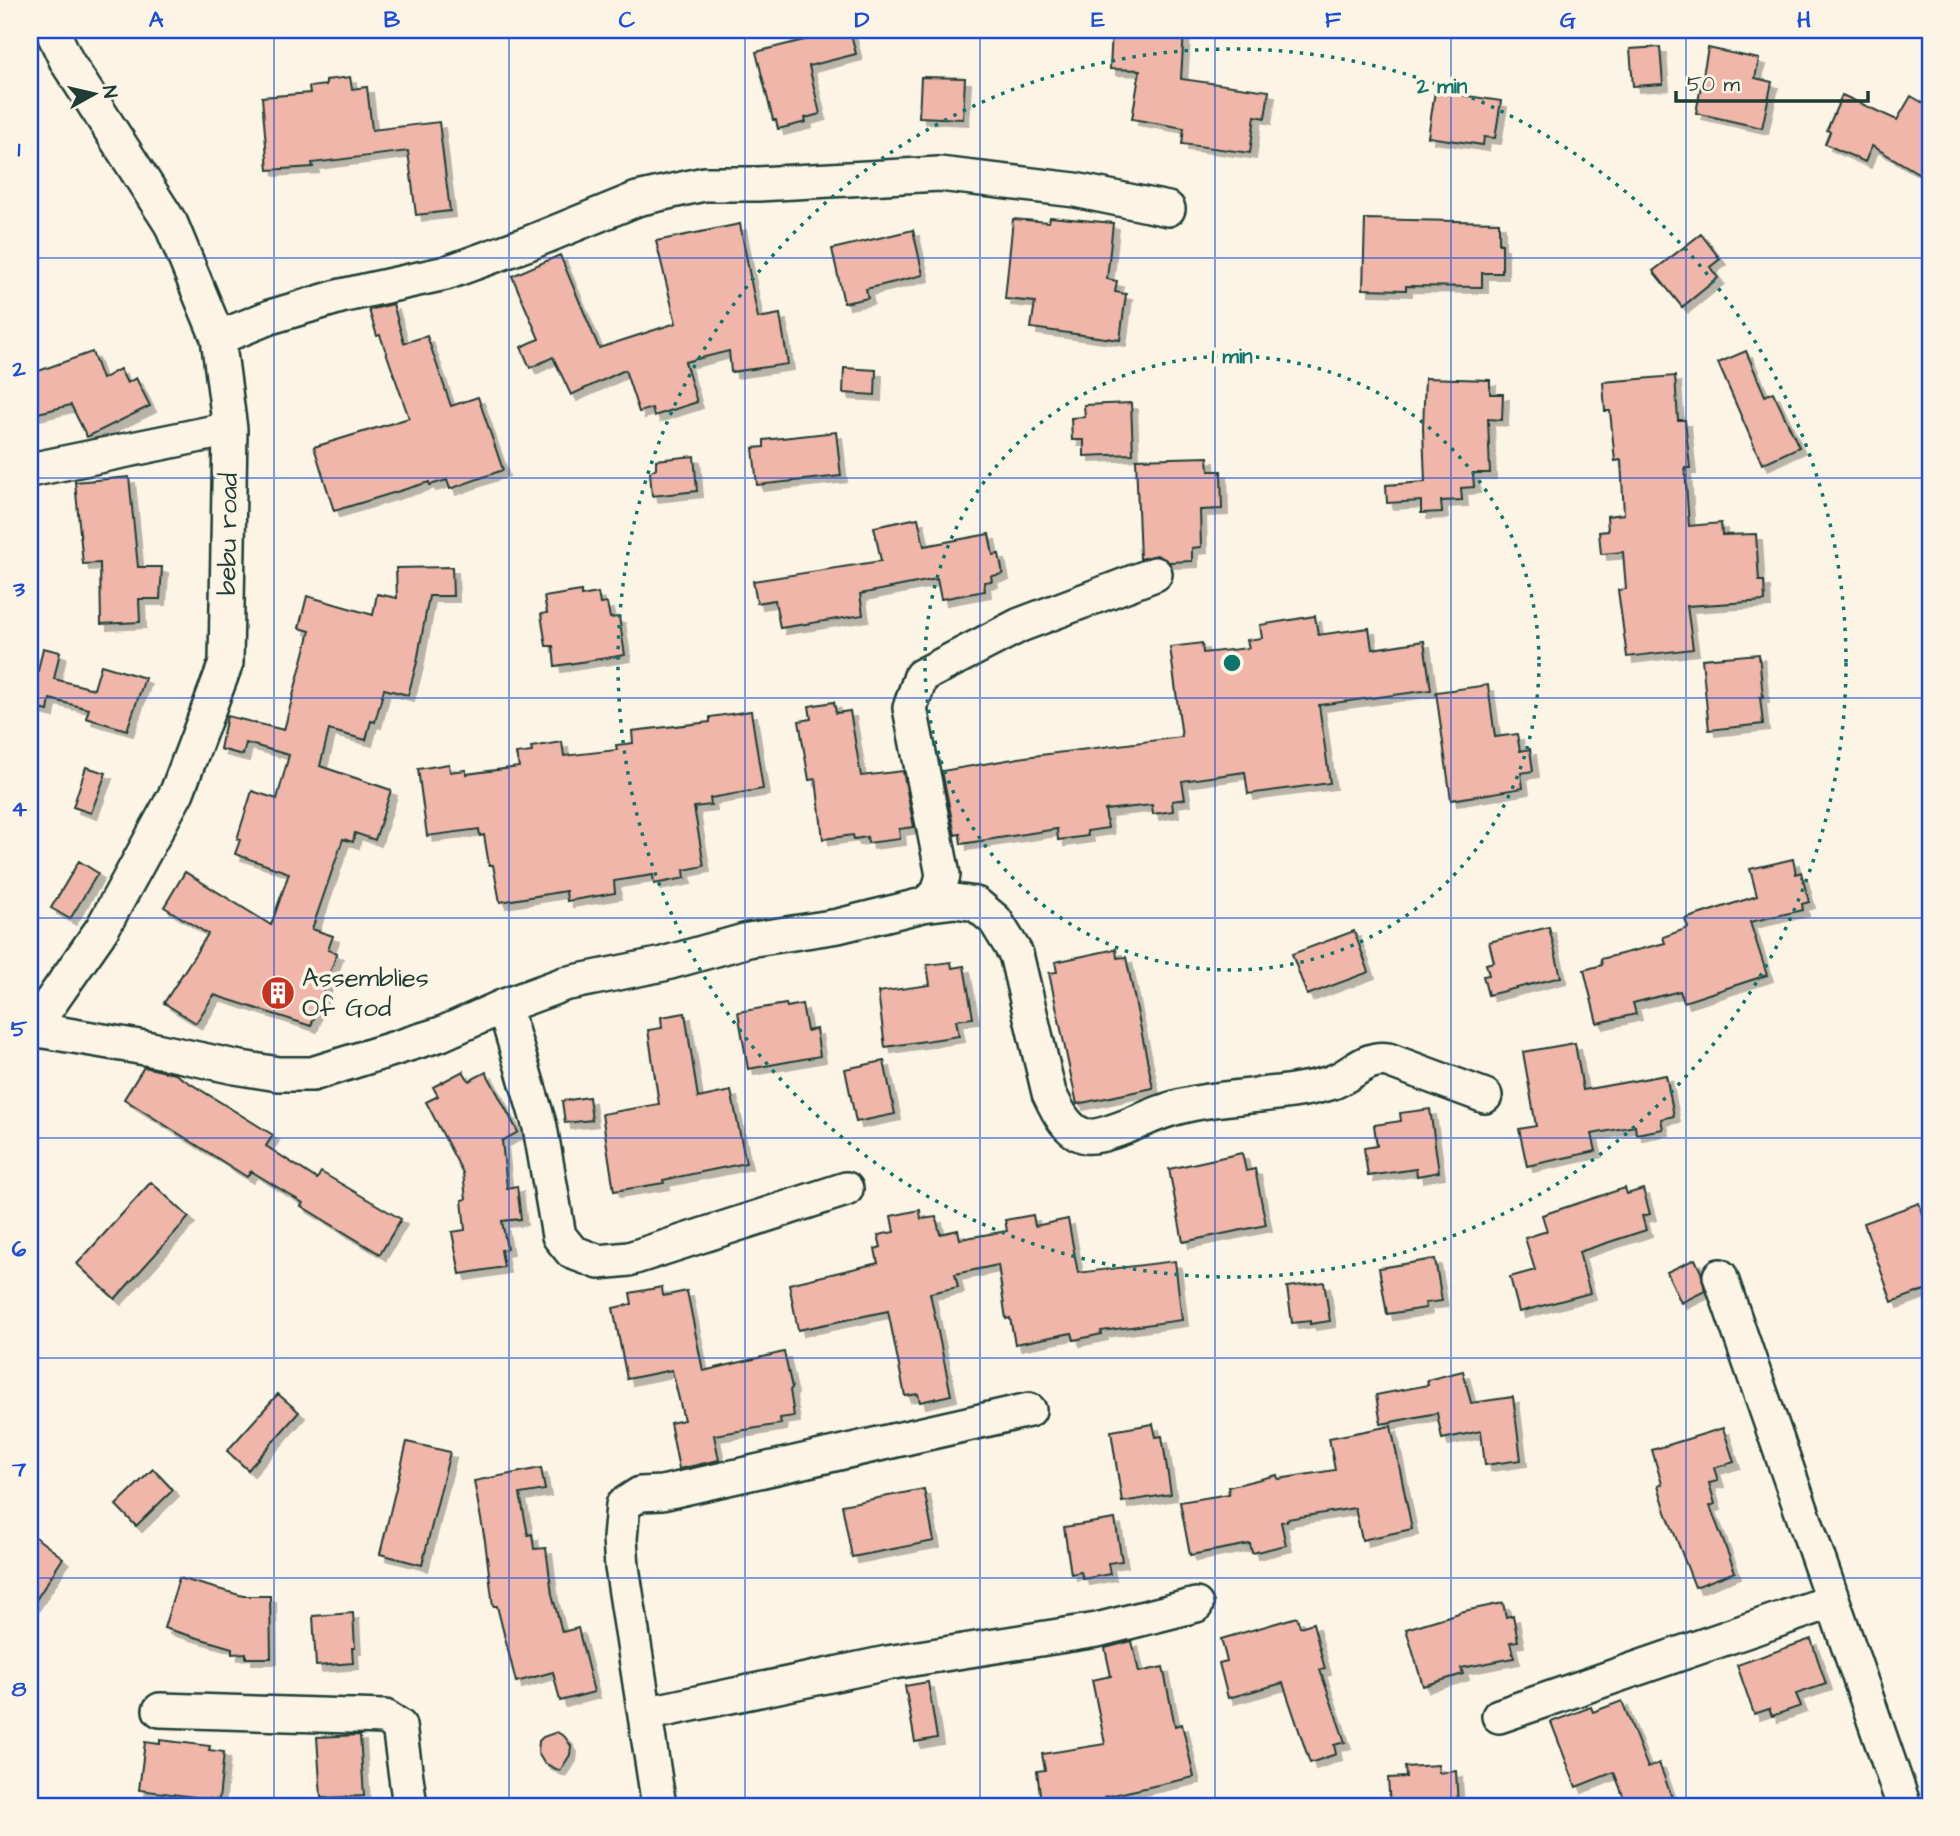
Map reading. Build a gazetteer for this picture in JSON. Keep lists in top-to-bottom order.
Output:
{
  "streets": {
    "street": ["bebu road"]
  },
  "places": {
    "building": ["Assemblies Of God"]
  },
  "scale_bar": "50 m",
  "north": "right",
  "grid": {
    "columns": [
      "A",
      "B",
      "C",
      "D",
      "E",
      "F",
      "G",
      "H"
    ],
    "rows": [
      "1",
      "2",
      "3",
      "4",
      "5",
      "6",
      "7",
      "8"
    ]
  },
  "rings": ["2 min", "1 min"]
}
